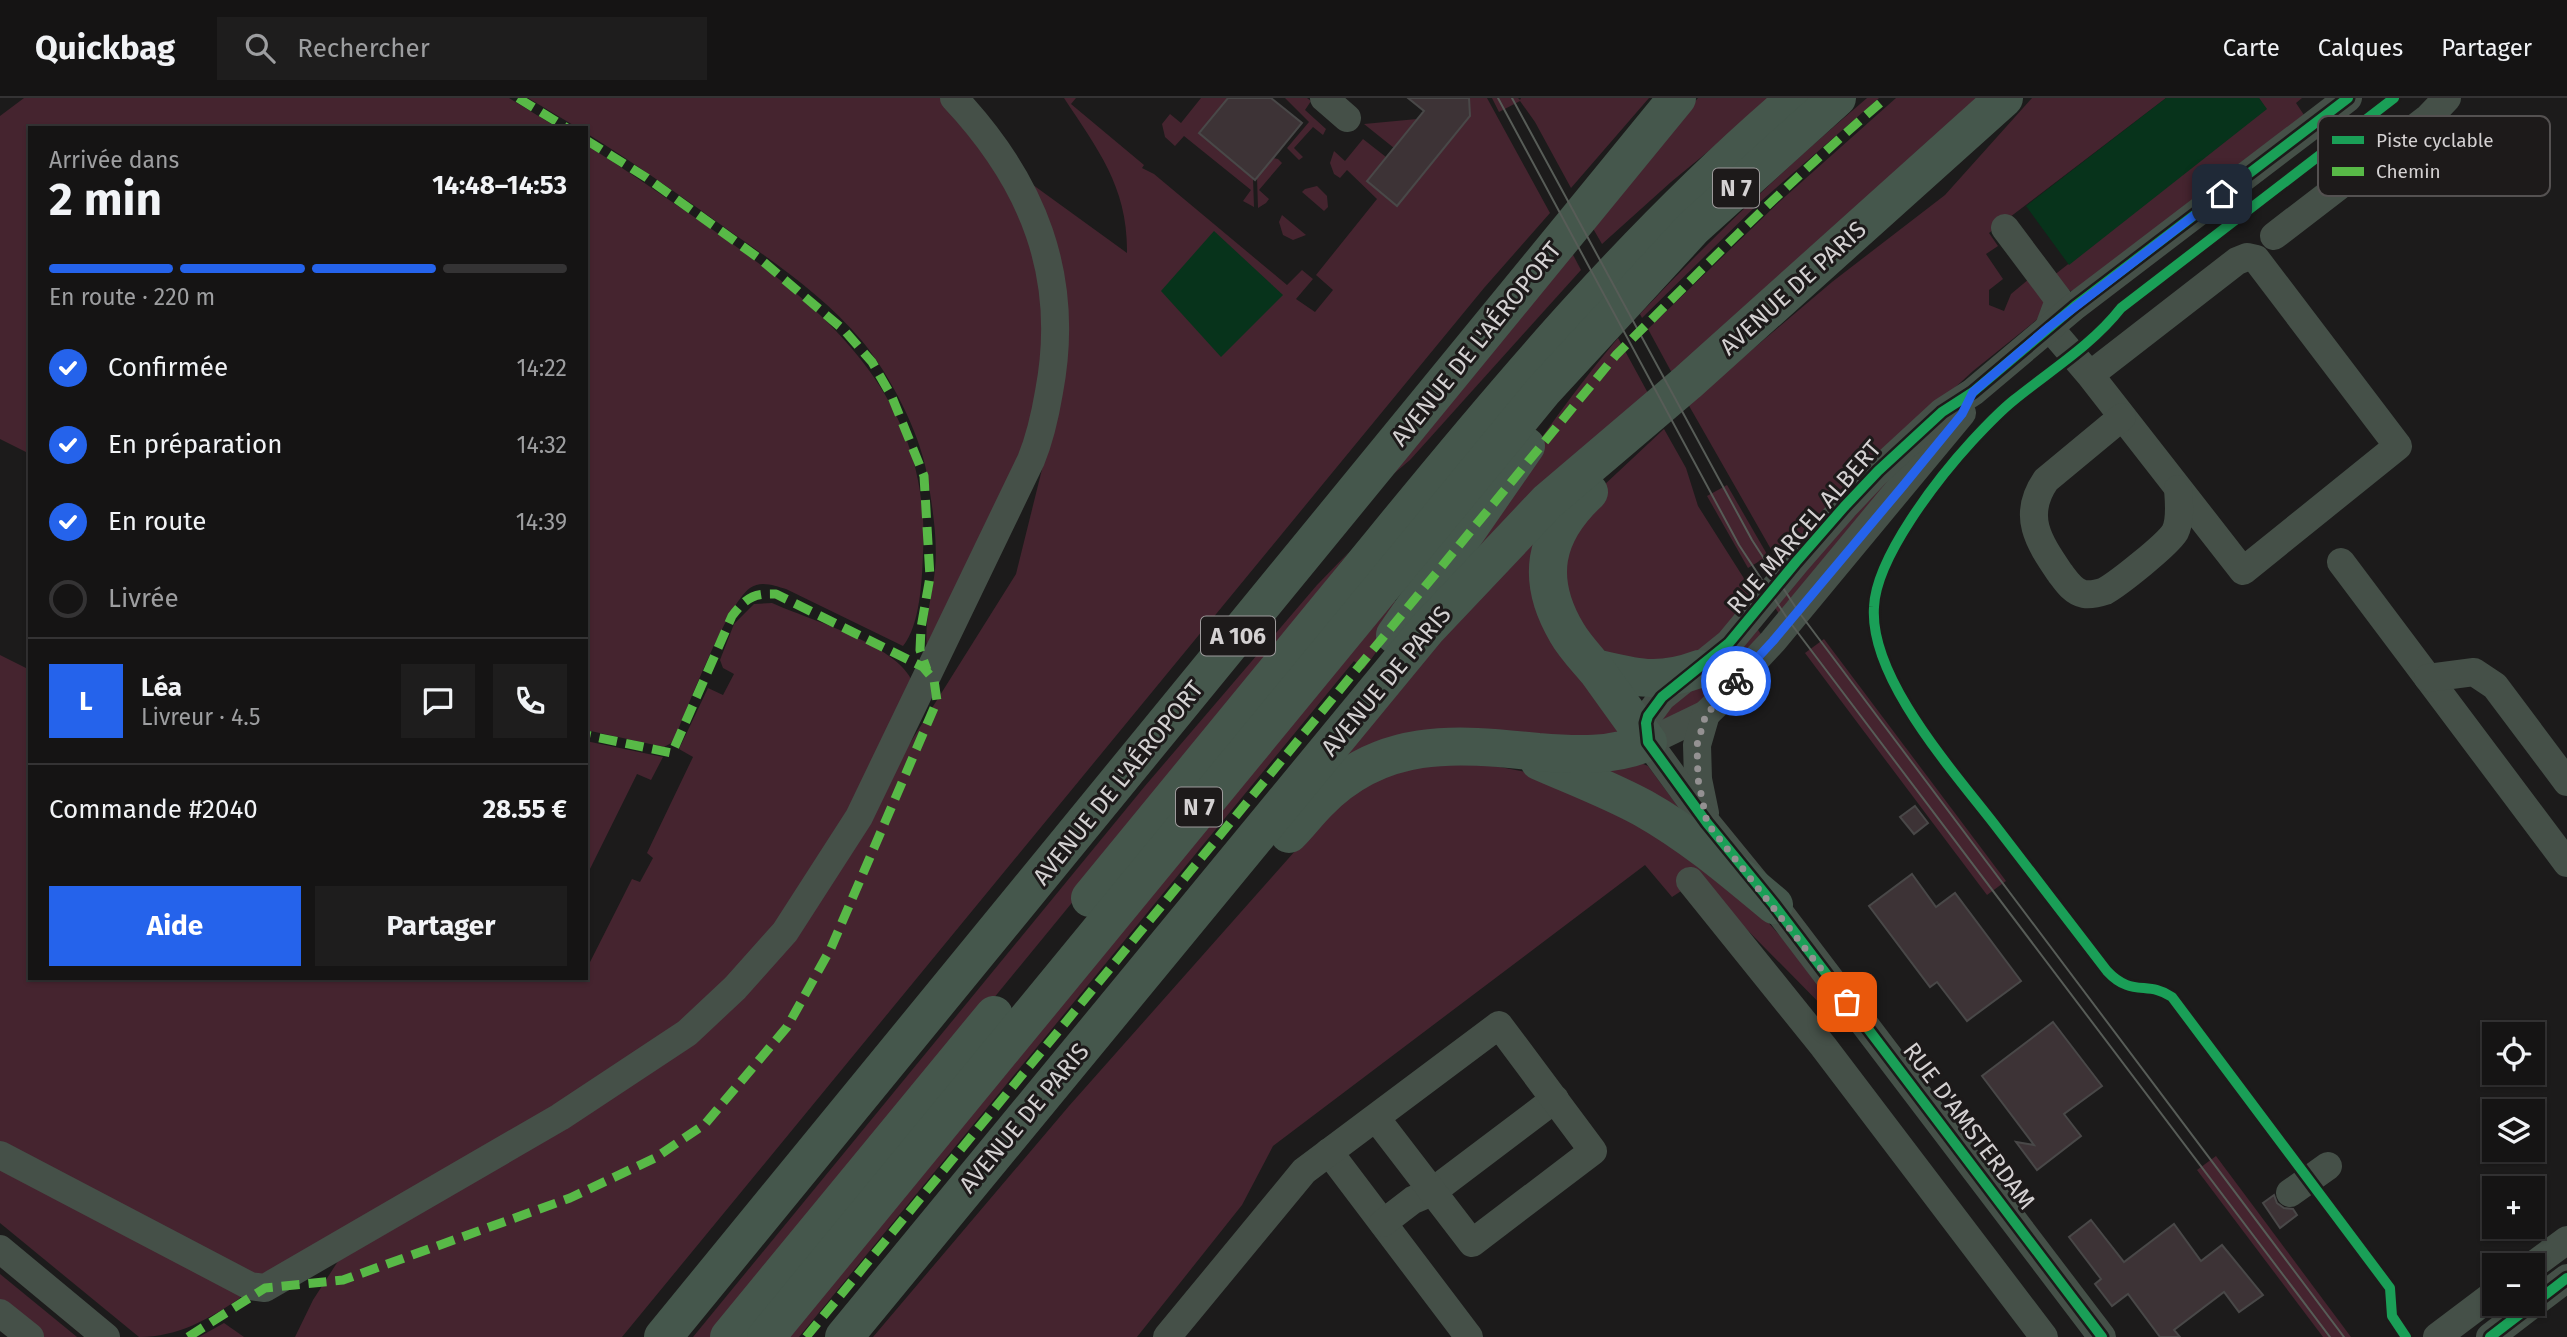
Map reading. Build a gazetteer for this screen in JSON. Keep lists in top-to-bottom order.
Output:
{
  "streets": {
    "highway": [
      "N 7",
      "AVENUE DE PARIS",
      "AVENUE DE L'AÉROPORT",
      "A 106"
    ],
    "street": ["RUE MARCEL ALBERT", "RUE D'AMSTERDAM"]
  },
  "crossings": [
    ["RUE MARCEL ALBERT", "RUE D'AMSTERDAM"]
  ],
  "legend": ["Piste cyclable", "Chemin"],
  "page": {
    "header": "Quickbag",
    "search": "Rechercher",
    "nav": ["Carte", "Calques", "Partager"],
    "heading": ["2 min", "Arrivée dans", "14:48–14:53"],
    "panel": [
      "Léa",
      "Livreur · 4.5",
      "Commande #2040",
      "28.55 €"
    ],
    "bar": "En route · 220 m",
    "list": [
      ["Confirmée", "14:22"],
      ["En préparation", "14:32"],
      ["En route", "14:39"],
      "Livrée"
    ],
    "round": "L",
    "buttons": ["Aide", "Partager"],
    "map_buttons": ["+", "−"]
  }
}
